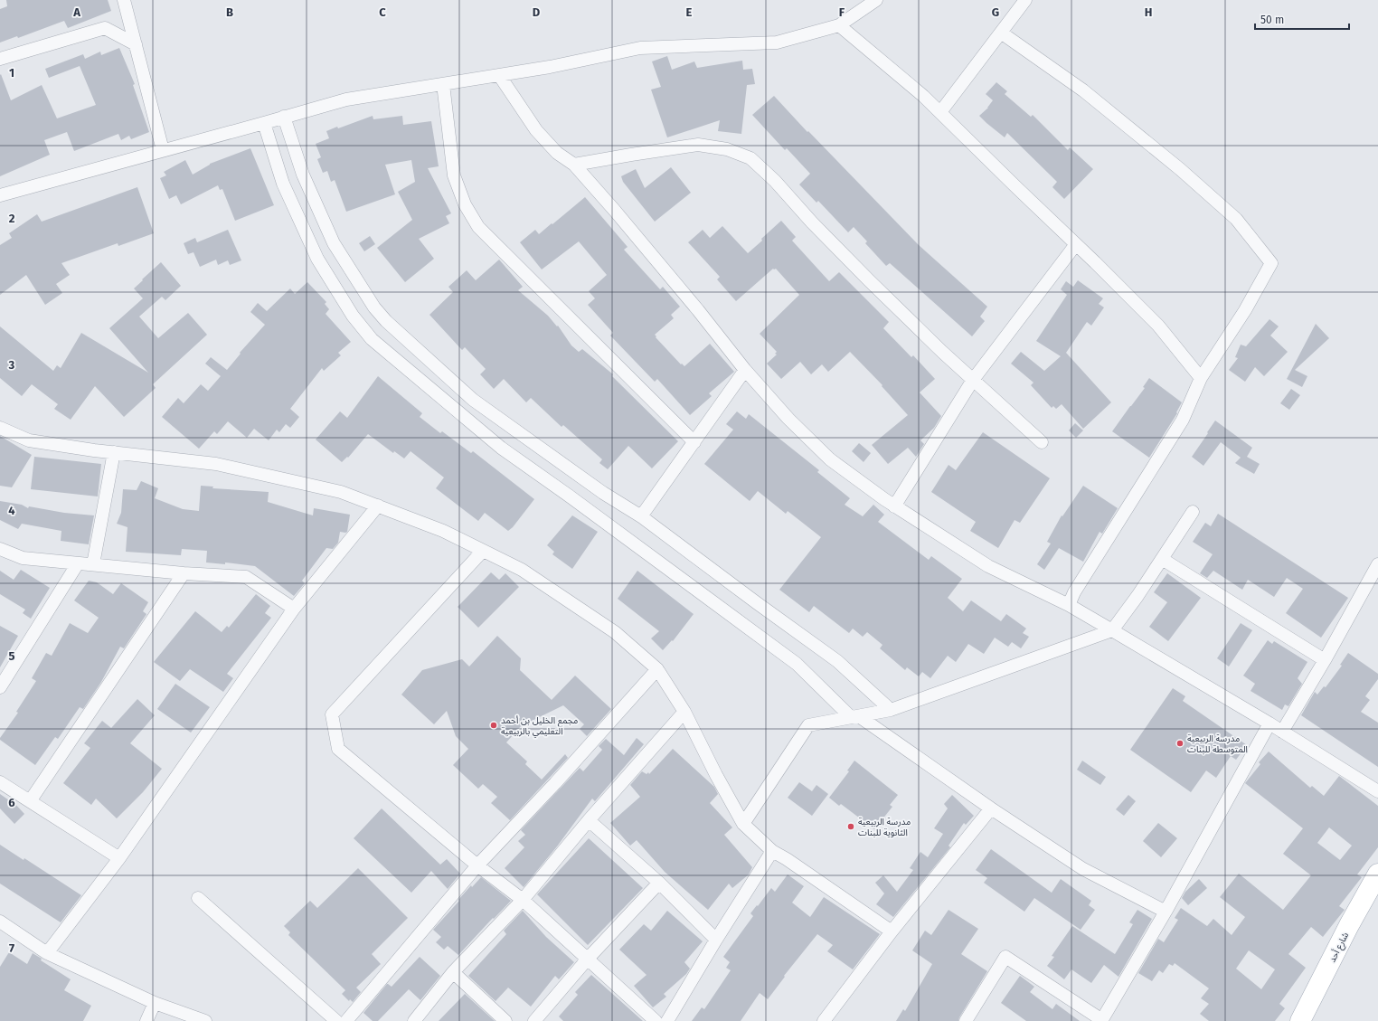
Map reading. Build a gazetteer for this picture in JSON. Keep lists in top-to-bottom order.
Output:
{
  "streets": {
    "main road": ["شارع أحد"]
  },
  "places": ["مجمع الخليل بن أحمد التعليمي بالربيعية", "مدرسة الربيعية المتوسطة للبنات", "مدرسة الربيعية الثانوية للبنات"],
  "scale_bar": "50 m",
  "grid": {
    "columns": [
      "A",
      "B",
      "C",
      "D",
      "E",
      "F",
      "G",
      "H"
    ],
    "rows": [
      "1",
      "2",
      "3",
      "4",
      "5",
      "6",
      "7"
    ]
  }
}
